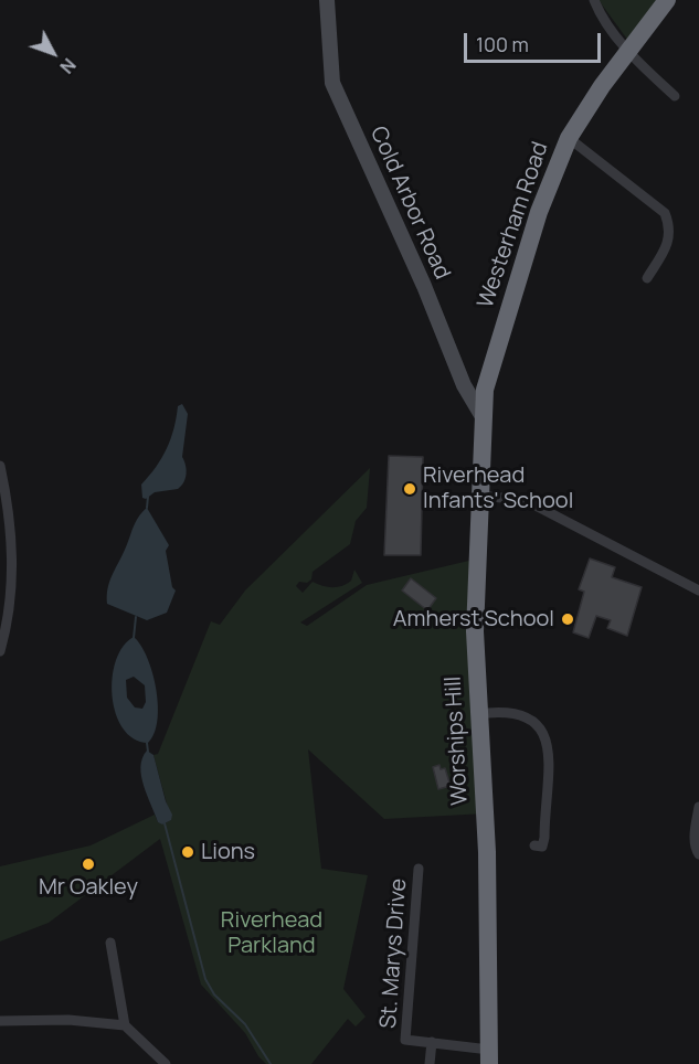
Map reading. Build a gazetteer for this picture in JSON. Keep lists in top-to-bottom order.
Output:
{
  "streets": {
    "highway": ["Westerham Road", "Worships Hill"],
    "main road": ["Cold Arbor Road"],
    "street": ["St. Marys Drive"]
  },
  "crossings": [
    ["Cold Arbor Road", "Westerham Road"],
    ["Cold Arbor Road", "Worships Hill"],
    ["Westerham Road", "Worships Hill"],
    ["Worships Hill", "St. Marys Drive"]
  ],
  "parks": ["Riverhead Parkland"],
  "places": [
    "Riverhead Infants' School",
    "Amherst School",
    "Lions",
    "Mr Oakley"
  ],
  "scale_bar": "100 m",
  "north": "bottom right"
}
